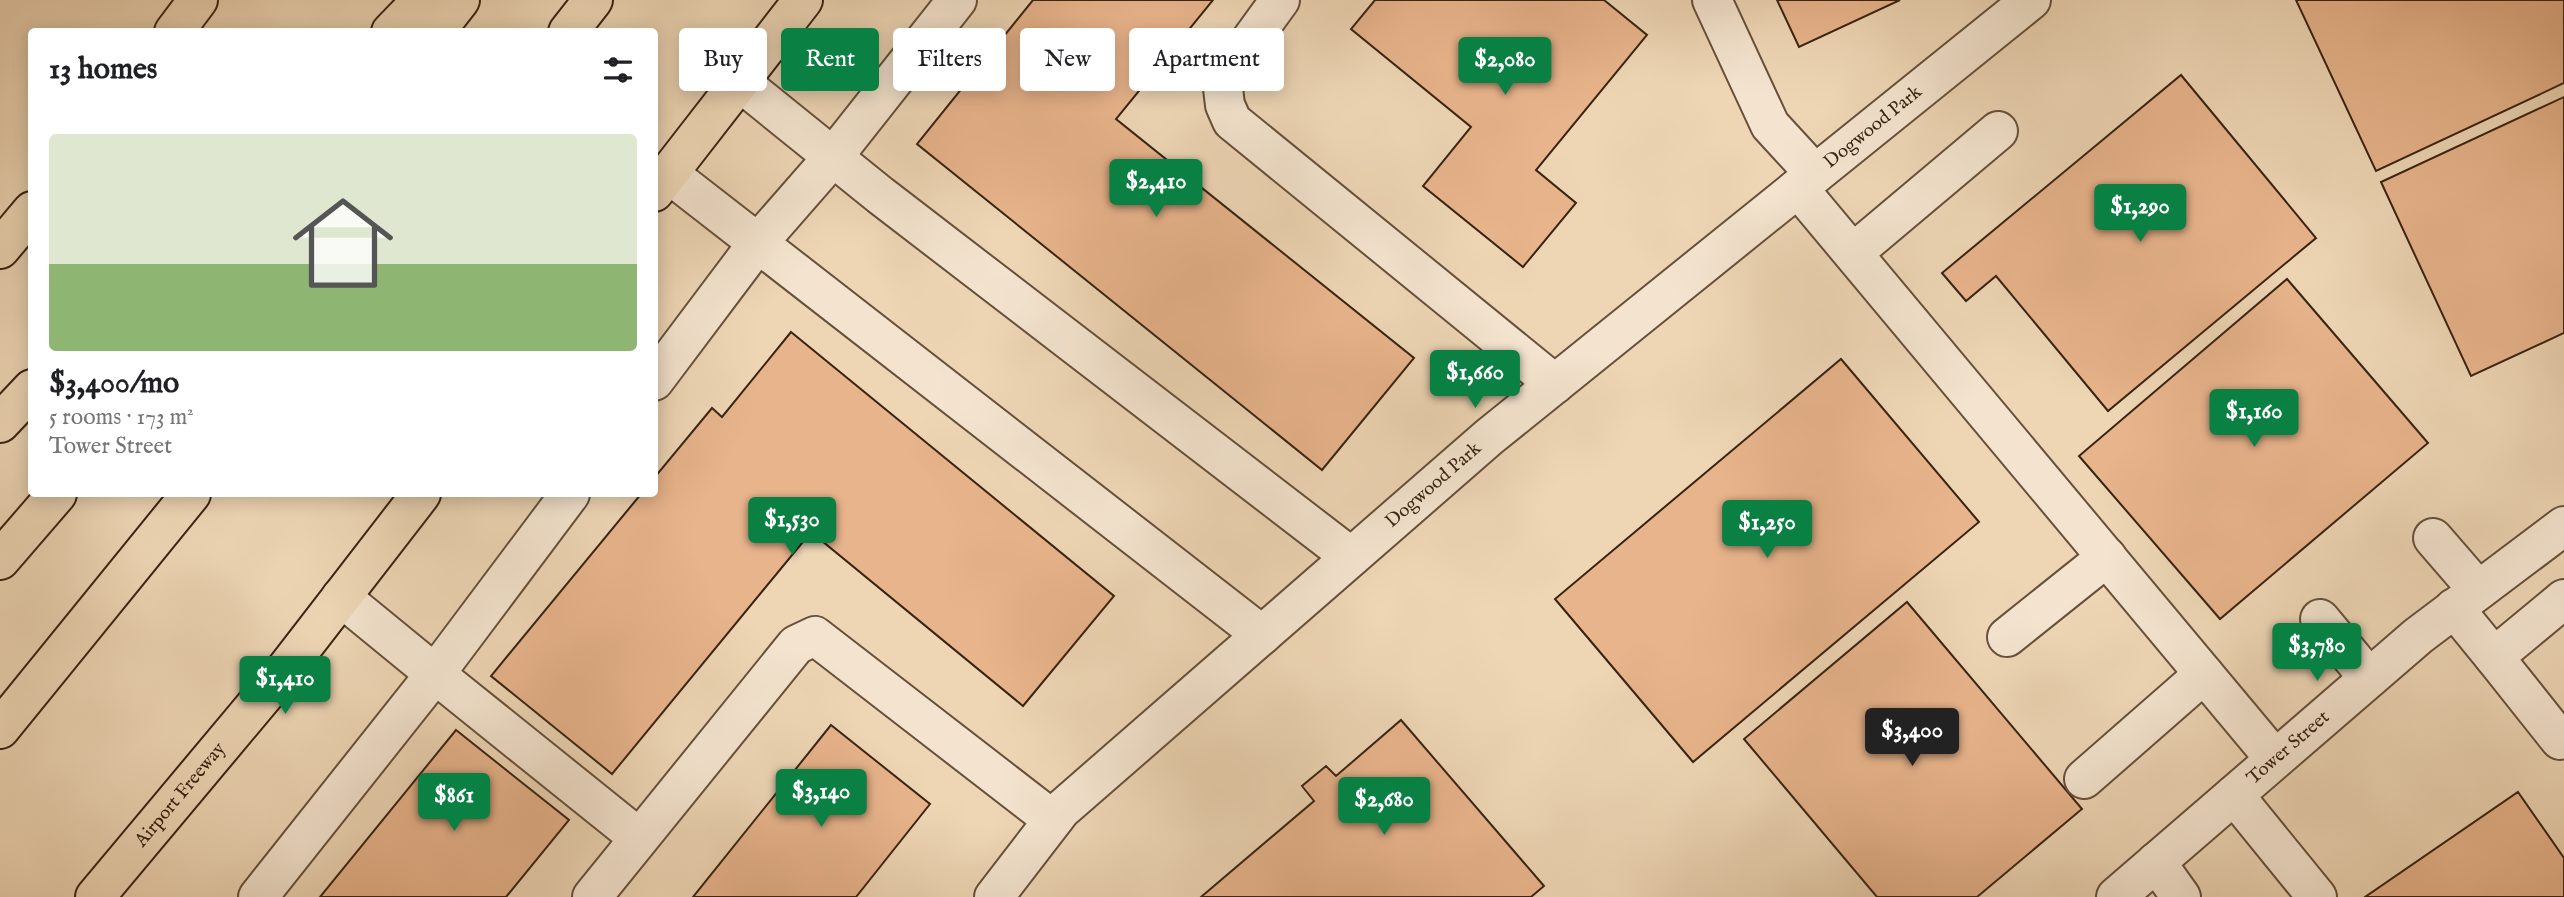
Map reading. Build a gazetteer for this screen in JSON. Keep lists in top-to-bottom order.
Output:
{
  "streets": {
    "main road": ["Airport Freeway"],
    "street": ["Dogwood Park", "Tower Street"]
  },
  "page": {
    "chip": [
      "Buy",
      "Rent",
      "Filters",
      "New",
      "Apartment"
    ],
    "heading": "13 homes",
    "price": [
      "$2,080",
      "$2,410",
      "$1,290",
      "$1,660",
      "$1,160",
      "$1,530",
      "$1,250",
      "$3,780",
      "$1,410",
      "$3,400",
      "$3,140",
      "$861",
      "$2,680"
    ],
    "list": [
      {
        "name": "$3,400/mo",
        "note": "5 rooms · 173 m² · Tower Street"
      }
    ]
  }
}
